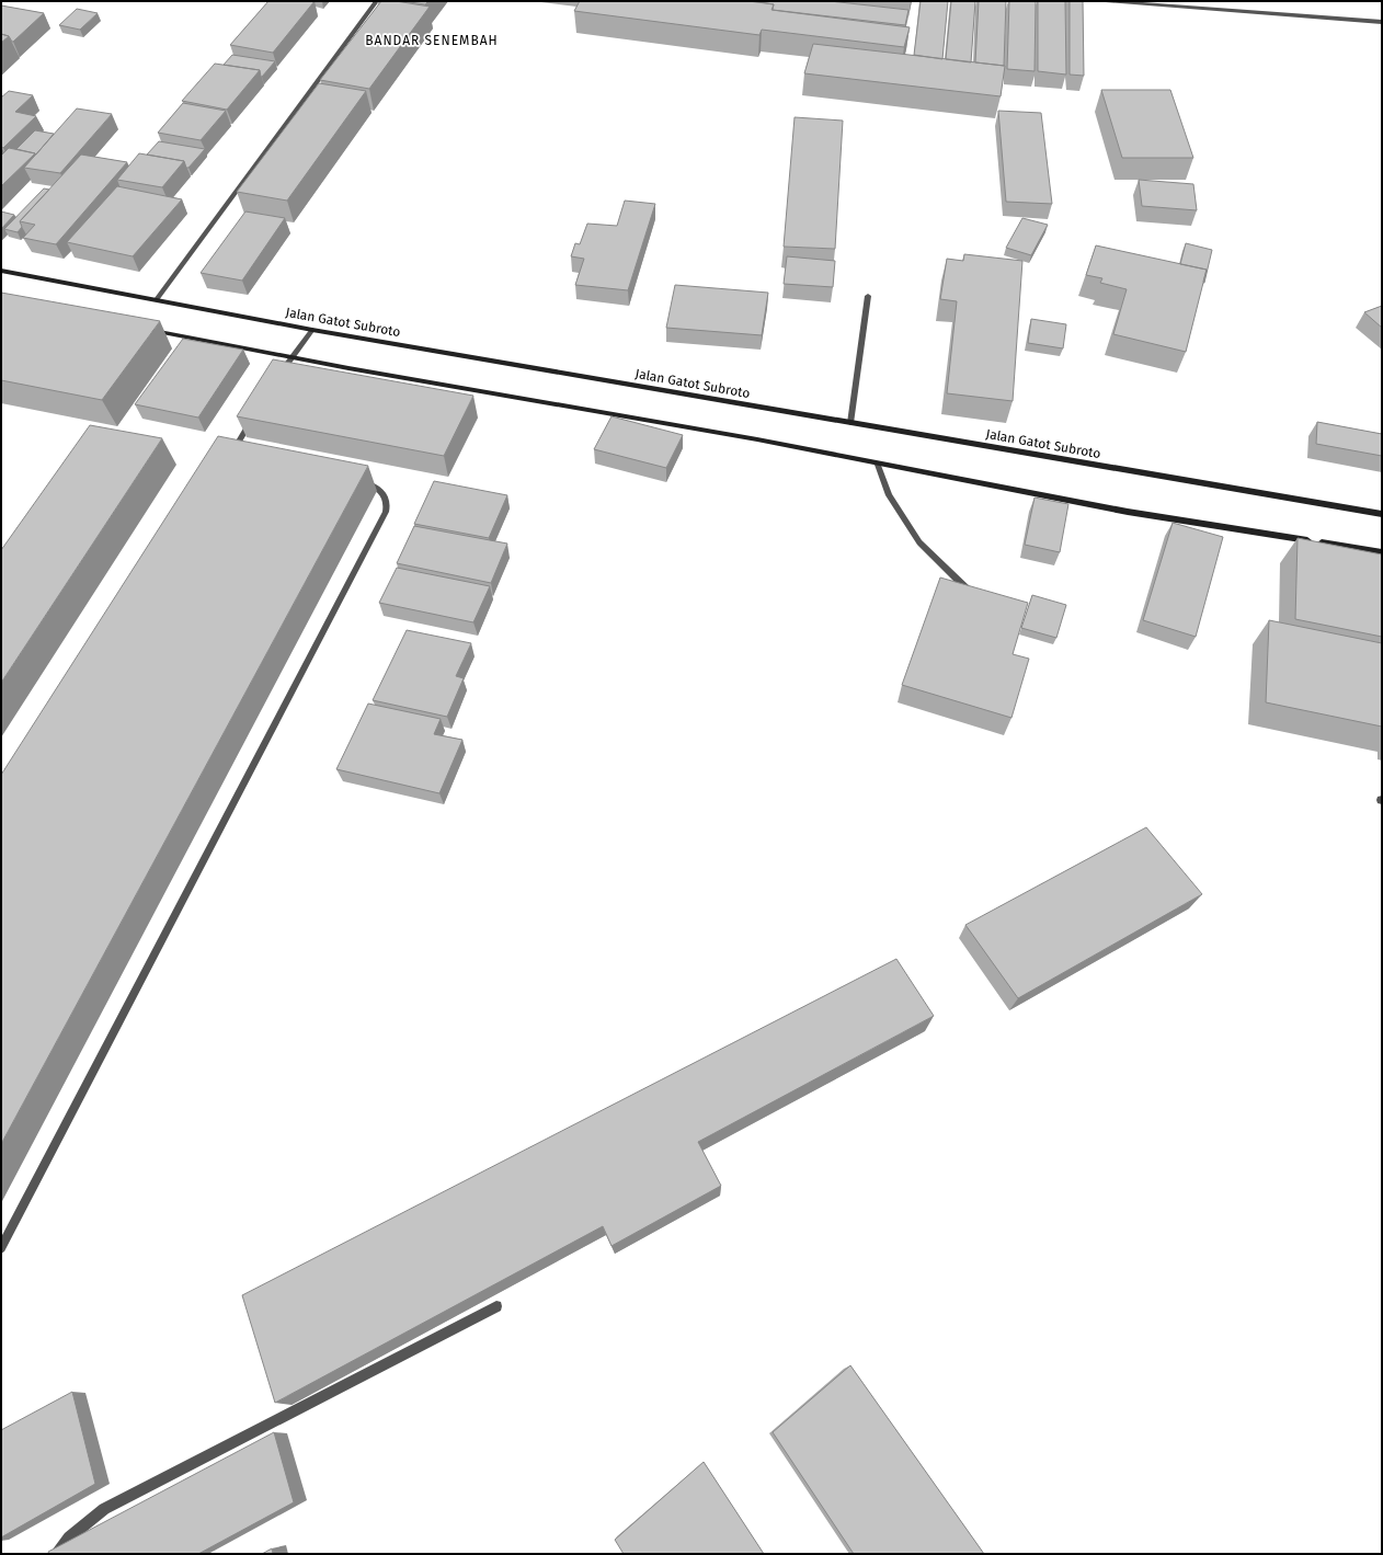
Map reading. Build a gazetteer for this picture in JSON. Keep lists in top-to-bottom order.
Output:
{
  "streets": {
    "main road": ["Jalan Gatot Subroto"]
  },
  "districts": ["BANDAR SENEMBAH"]
}
